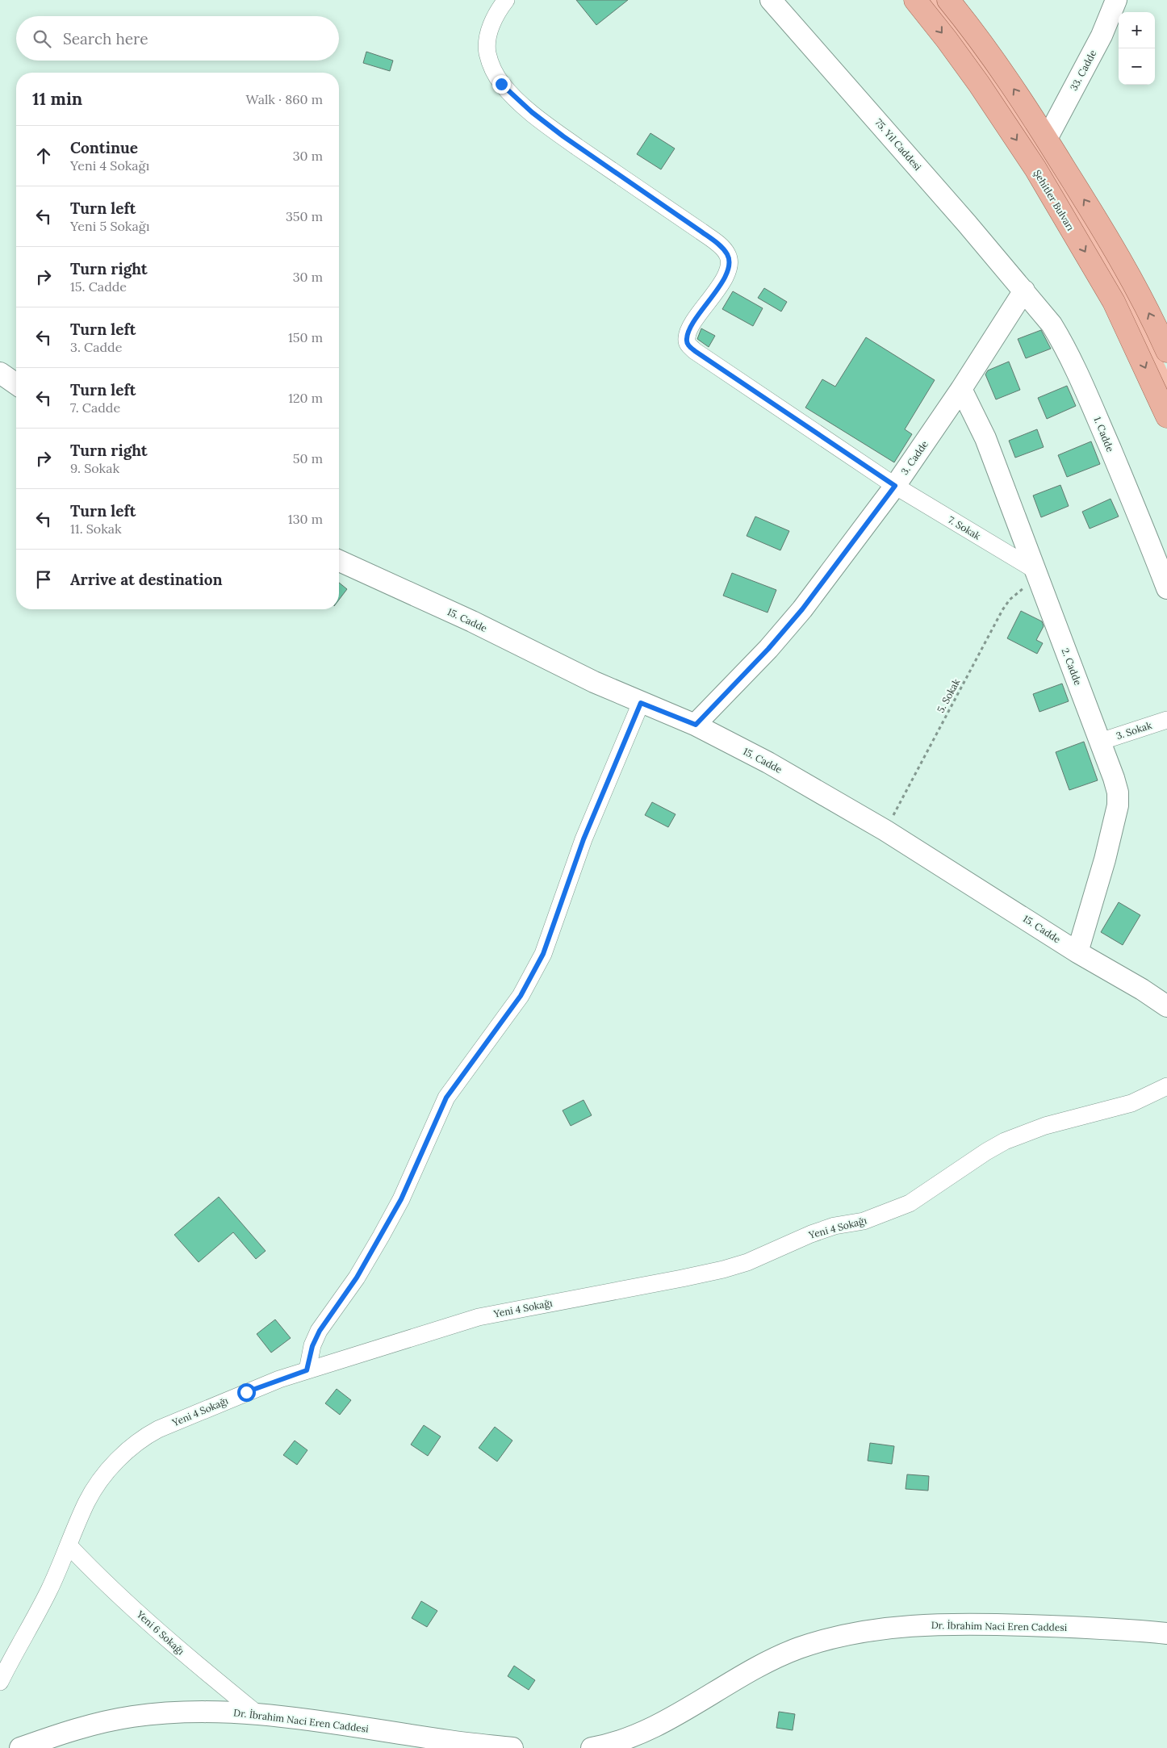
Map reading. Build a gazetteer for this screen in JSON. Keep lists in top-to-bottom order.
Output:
{
  "streets": {
    "main road": ["Şehitler Bulvarı"],
    "street": [
      "33. Cadde",
      "75. Yıl Caddesi",
      "1. Cadde",
      "3. Cadde",
      "7. Sokak",
      "15. Cadde",
      "2. Cadde",
      "3. Sokak",
      "Yeni 4 Sokağı",
      "Dr. İbrahim Naci Eren Caddesi",
      "Yeni 6 Sokağı"
    ],
    "path": ["5. Sokak"]
  },
  "crossings": [
    ["75. Yıl Caddesi", "1. Cadde"],
    ["75. Yıl Caddesi", "3. Cadde"],
    ["1. Cadde", "3. Cadde"],
    ["3. Cadde", "7. Sokak"],
    ["3. Cadde", "15. Cadde"],
    ["3. Cadde", "2. Cadde"],
    ["7. Sokak", "2. Cadde"],
    ["7. Sokak", "5. Sokak"],
    ["15. Cadde", "2. Cadde"],
    ["15. Cadde", "5. Sokak"],
    ["2. Cadde", "5. Sokak"],
    ["2. Cadde", "3. Sokak"],
    ["Yeni 4 Sokağı", "Yeni 6 Sokağı"],
    ["Dr. İbrahim Naci Eren Caddesi", "Yeni 6 Sokağı"]
  ],
  "page": {
    "map_buttons": ["+", "−"],
    "search": "Search here",
    "heading": ["11 min", "Walk · 860 m"],
    "list": [
      ["Continue", "Yeni 4 Sokağı", "30 m"],
      ["Turn left", "Yeni 5 Sokağı", "350 m"],
      ["Turn right", "15. Cadde", "30 m"],
      ["Turn left", "3. Cadde", "150 m"],
      ["Turn left", "7. Cadde", "120 m"],
      ["Turn right", "9. Sokak", "50 m"],
      ["Turn left", "11. Sokak", "130 m"],
      "Arrive at destination"
    ]
  }
}
